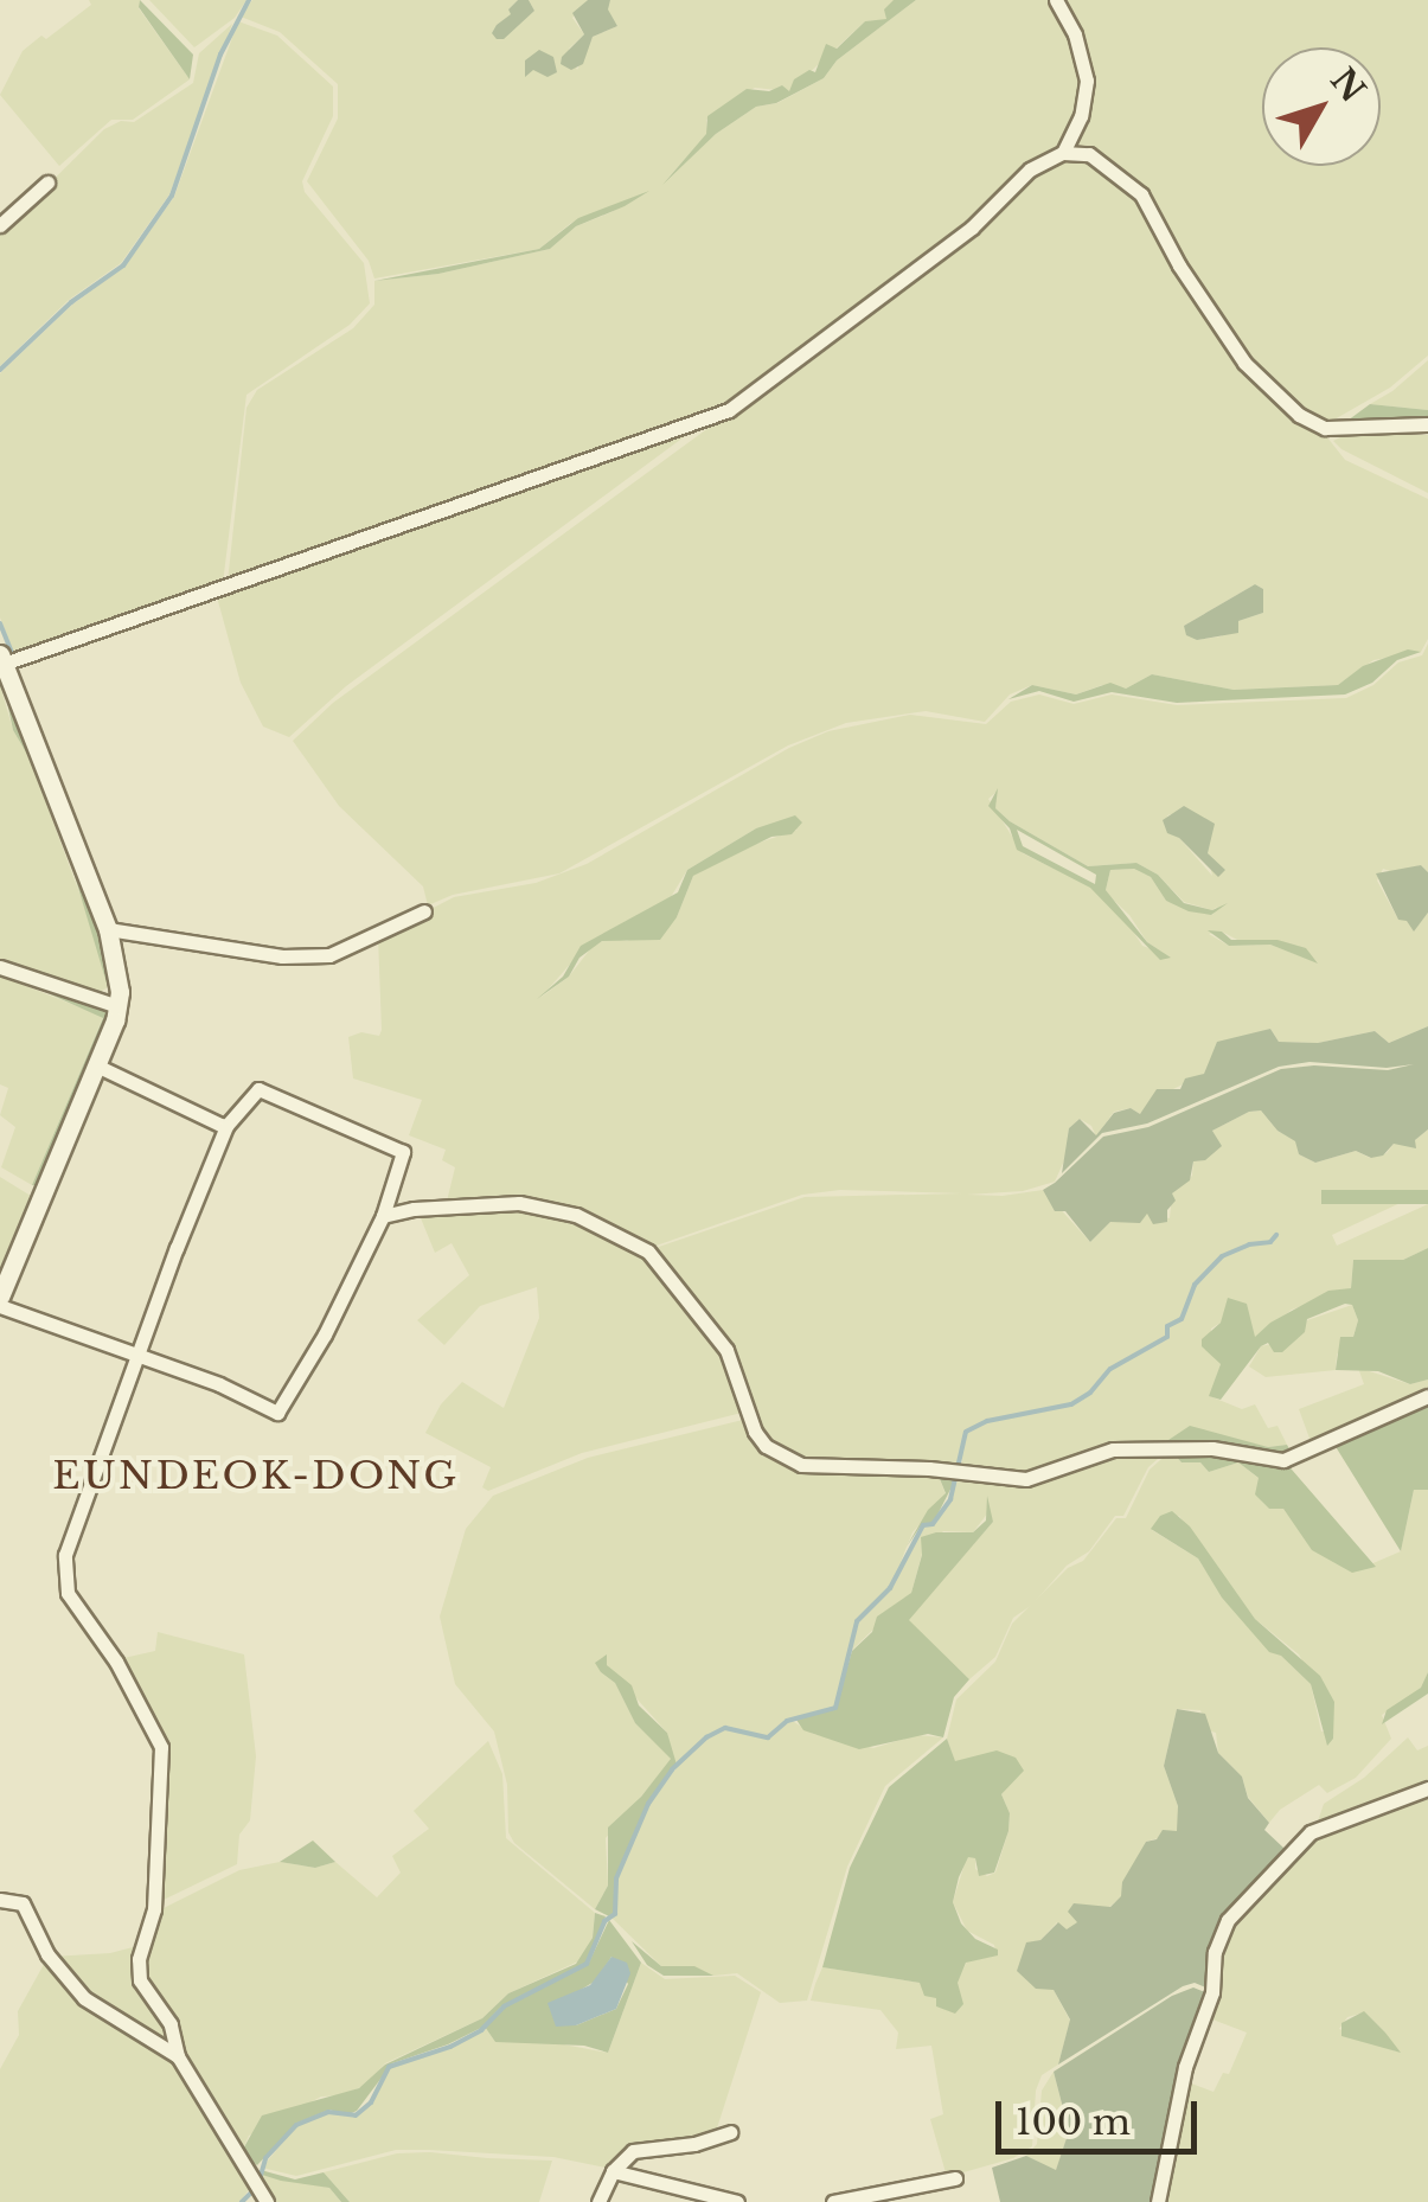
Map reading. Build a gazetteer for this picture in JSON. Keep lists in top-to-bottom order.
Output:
{
  "districts": ["EUNDEOK-DONG"],
  "scale_bar": "100 m",
  "north": "top right"
}
